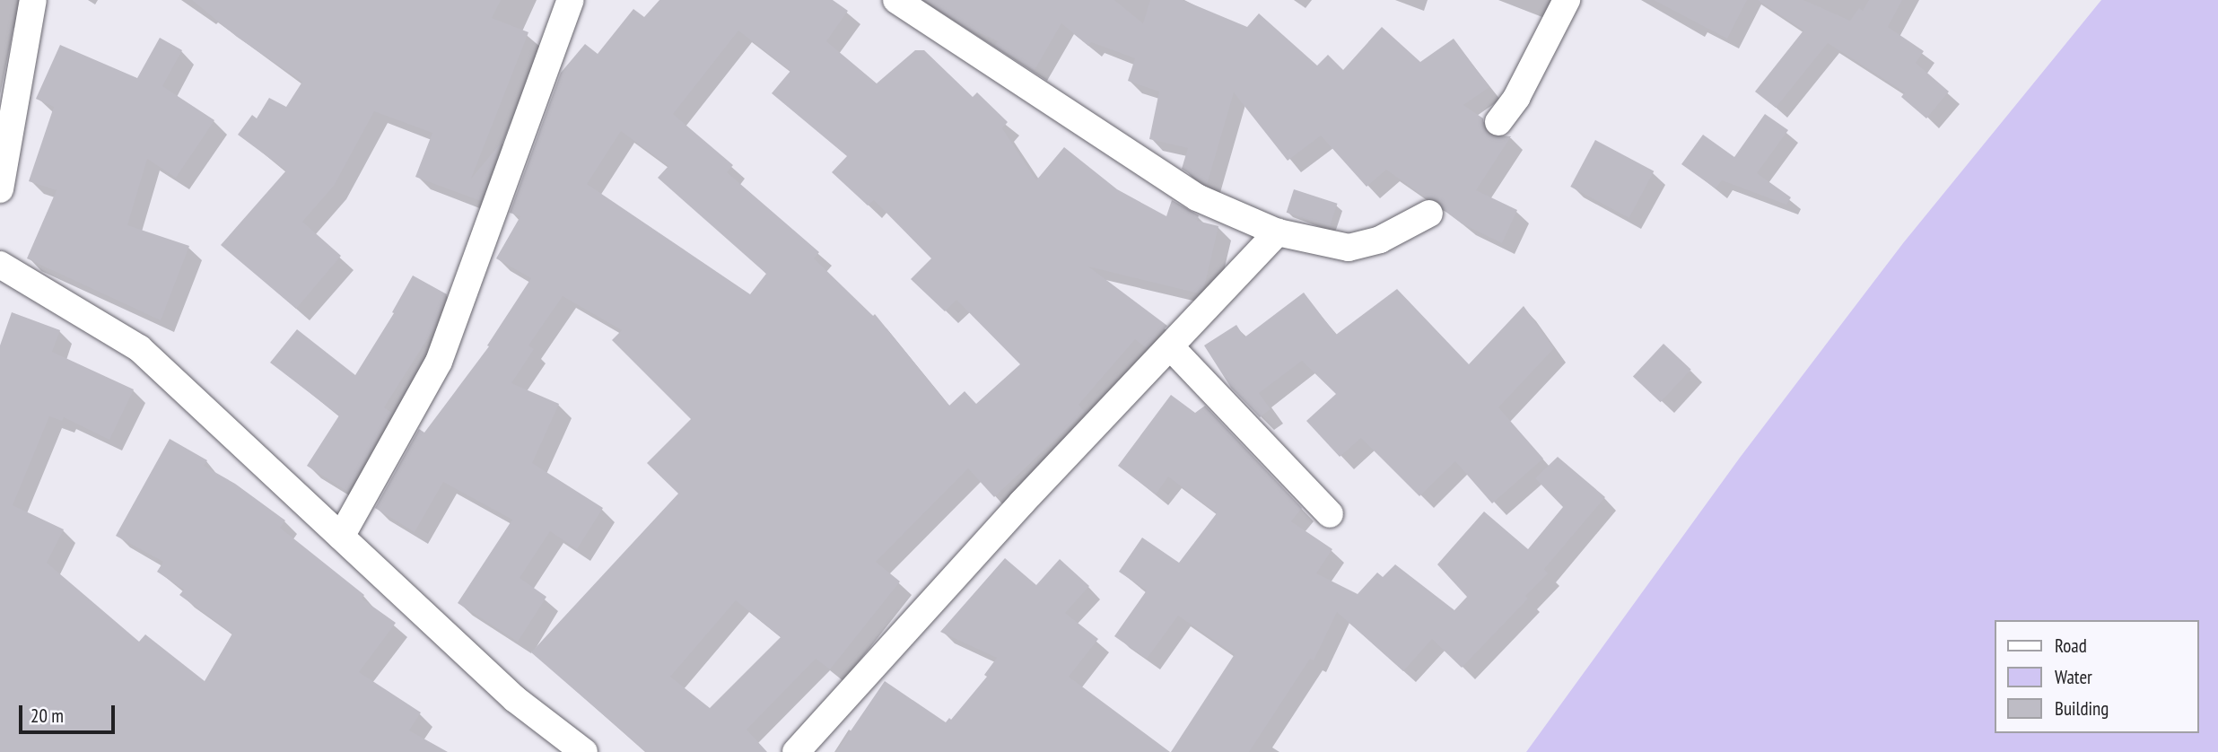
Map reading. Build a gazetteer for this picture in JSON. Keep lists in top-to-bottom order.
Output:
{
  "legend": ["Road", "Water", "Building"],
  "scale_bar": "20 m"
}
